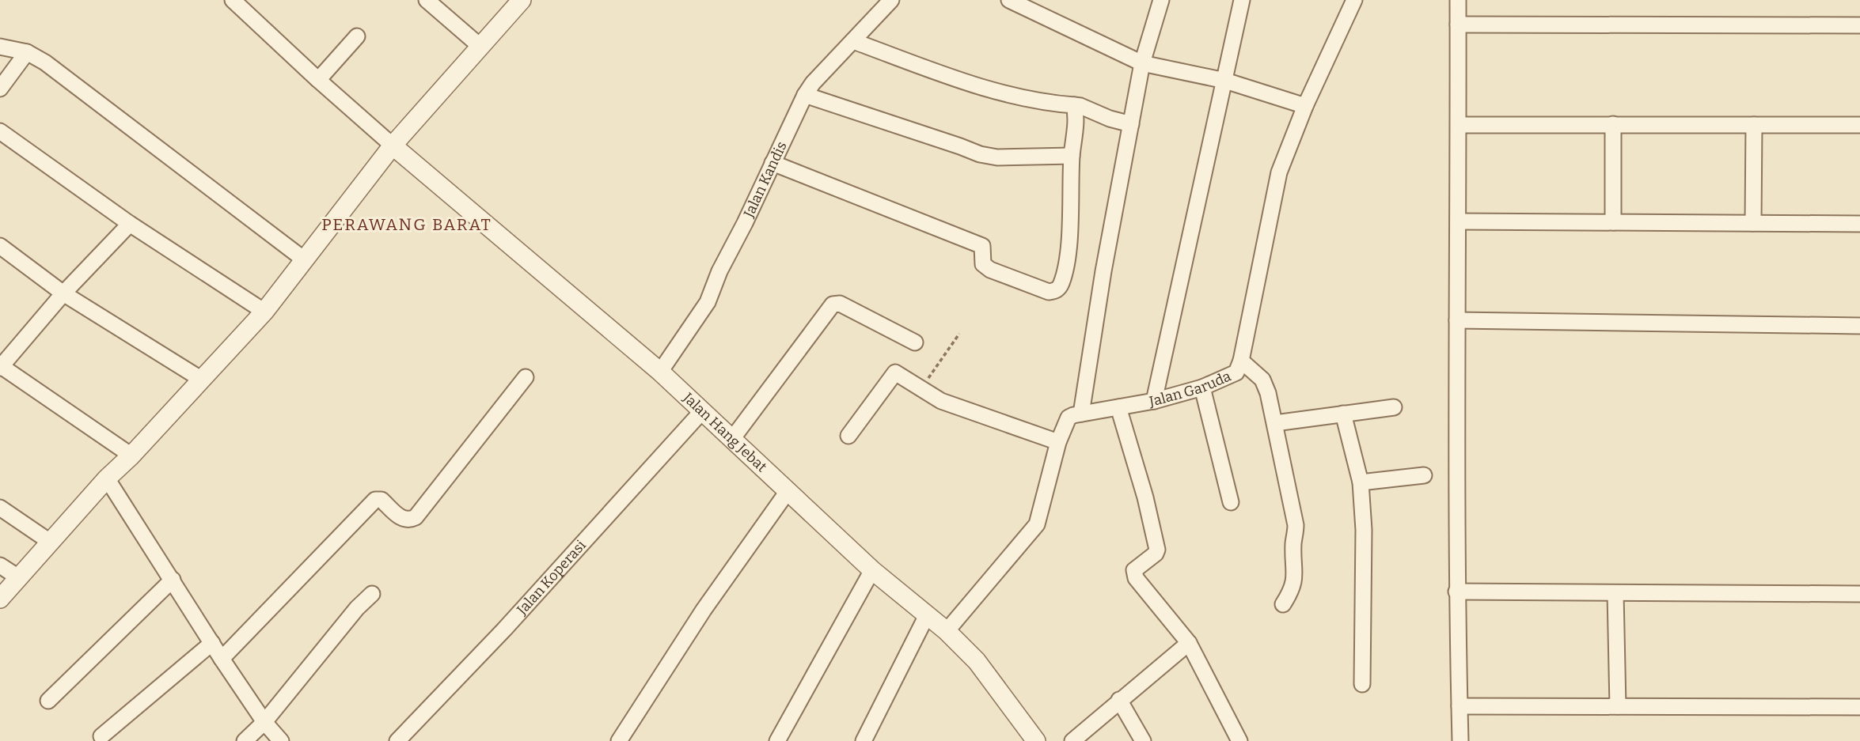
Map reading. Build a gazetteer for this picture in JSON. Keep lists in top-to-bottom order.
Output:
{
  "streets": {
    "street": [
      "Jalan Kandis",
      "Jalan Garuda",
      "Jalan Hang Jebat",
      "Jalan Koperasi"
    ]
  },
  "crossings": [
    ["Jalan Kandis", "Jalan Hang Jebat"],
    ["Jalan Hang Jebat", "Jalan Koperasi"]
  ],
  "districts": ["PERAWANG BARAT"]
}
